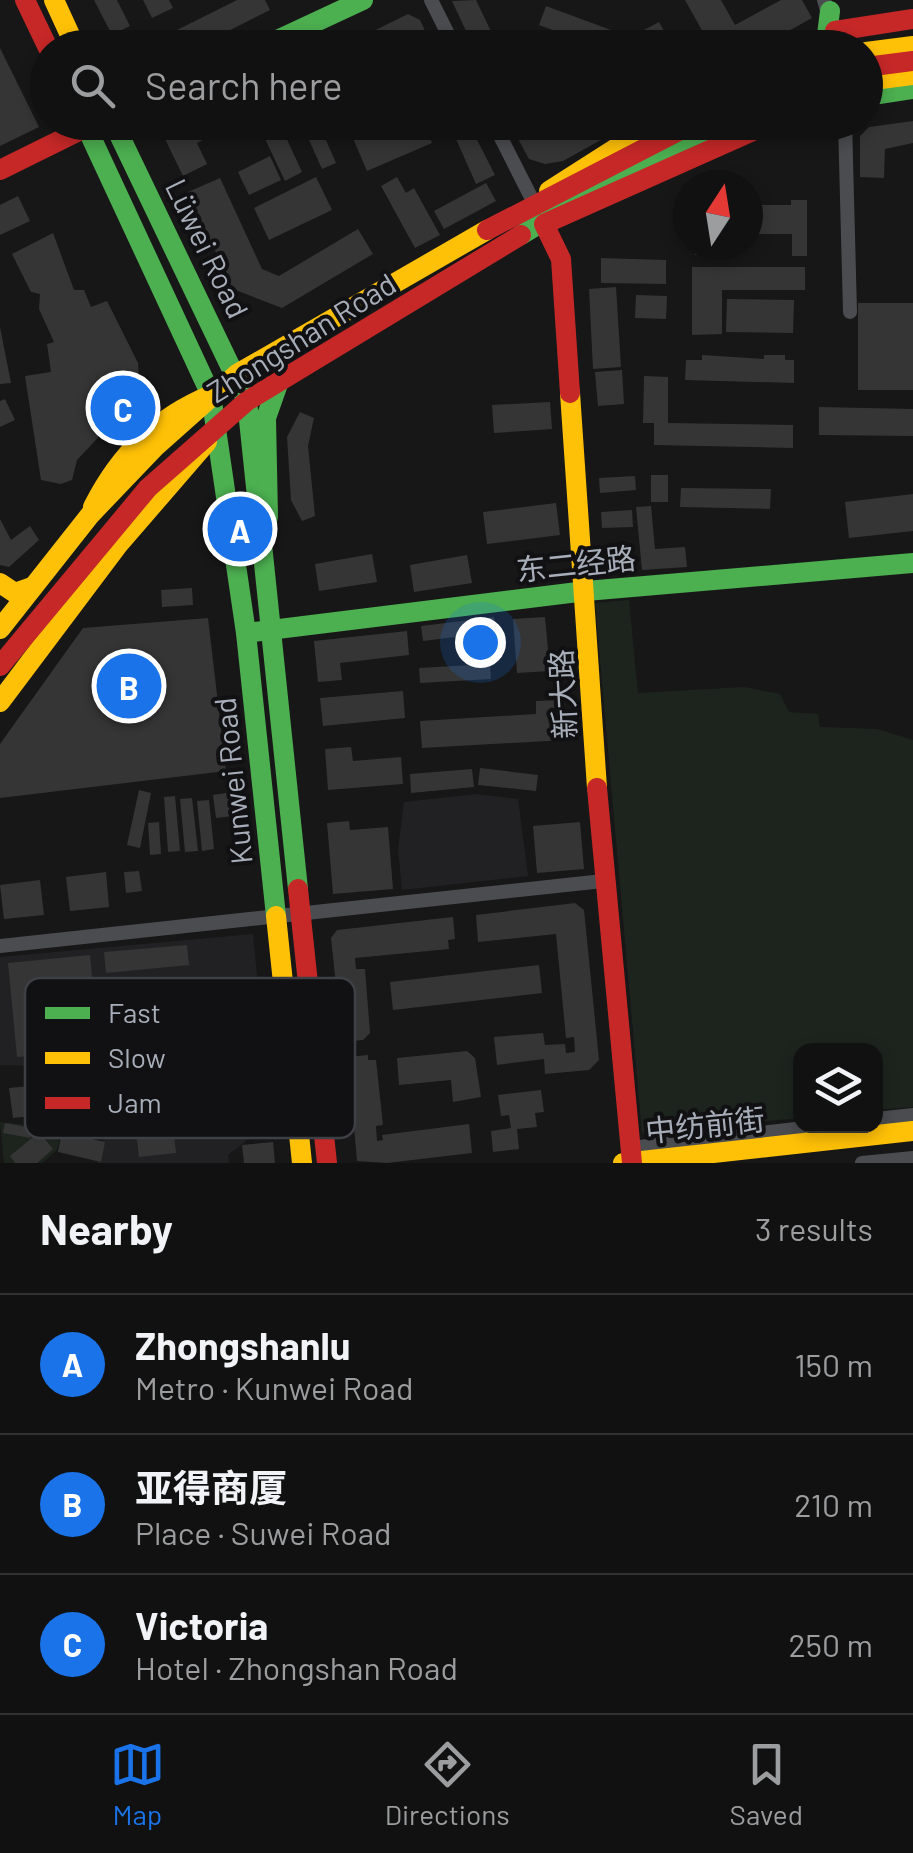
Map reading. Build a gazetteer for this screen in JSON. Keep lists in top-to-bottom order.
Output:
{
  "streets": {
    "main road": [
      "Lüwei Road",
      "Zhongshan Road",
      "东二经路",
      "新大路",
      "Kunwei Road",
      "中纺前街"
    ]
  },
  "crossings": [
    ["Lüwei Road", "Zhongshan Road"],
    ["Lüwei Road", "Kunwei Road"],
    ["Zhongshan Road", "新大路"],
    ["Zhongshan Road", "Kunwei Road"],
    ["东二经路", "新大路"],
    ["东二经路", "Kunwei Road"],
    ["新大路", "中纺前街"]
  ],
  "legend": ["Fast", "Slow", "Jam"],
  "north": "top",
  "page": {
    "search": "Search here",
    "pins": ["C", "A", "B"],
    "heading": ["Nearby", "3 results"],
    "list": [
      {
        "mark": "A",
        "name": "Zhongshanlu",
        "note": "Metro · Kunwei Road",
        "value": "150 m"
      },
      {
        "mark": "B",
        "name": "亚得商厦",
        "note": "Place · Suwei Road",
        "value": "210 m"
      },
      {
        "mark": "C",
        "name": "Victoria",
        "note": "Hotel · Zhongshan Road",
        "value": "250 m"
      }
    ],
    "nav": ["Map", "Directions", "Saved"]
  }
}
